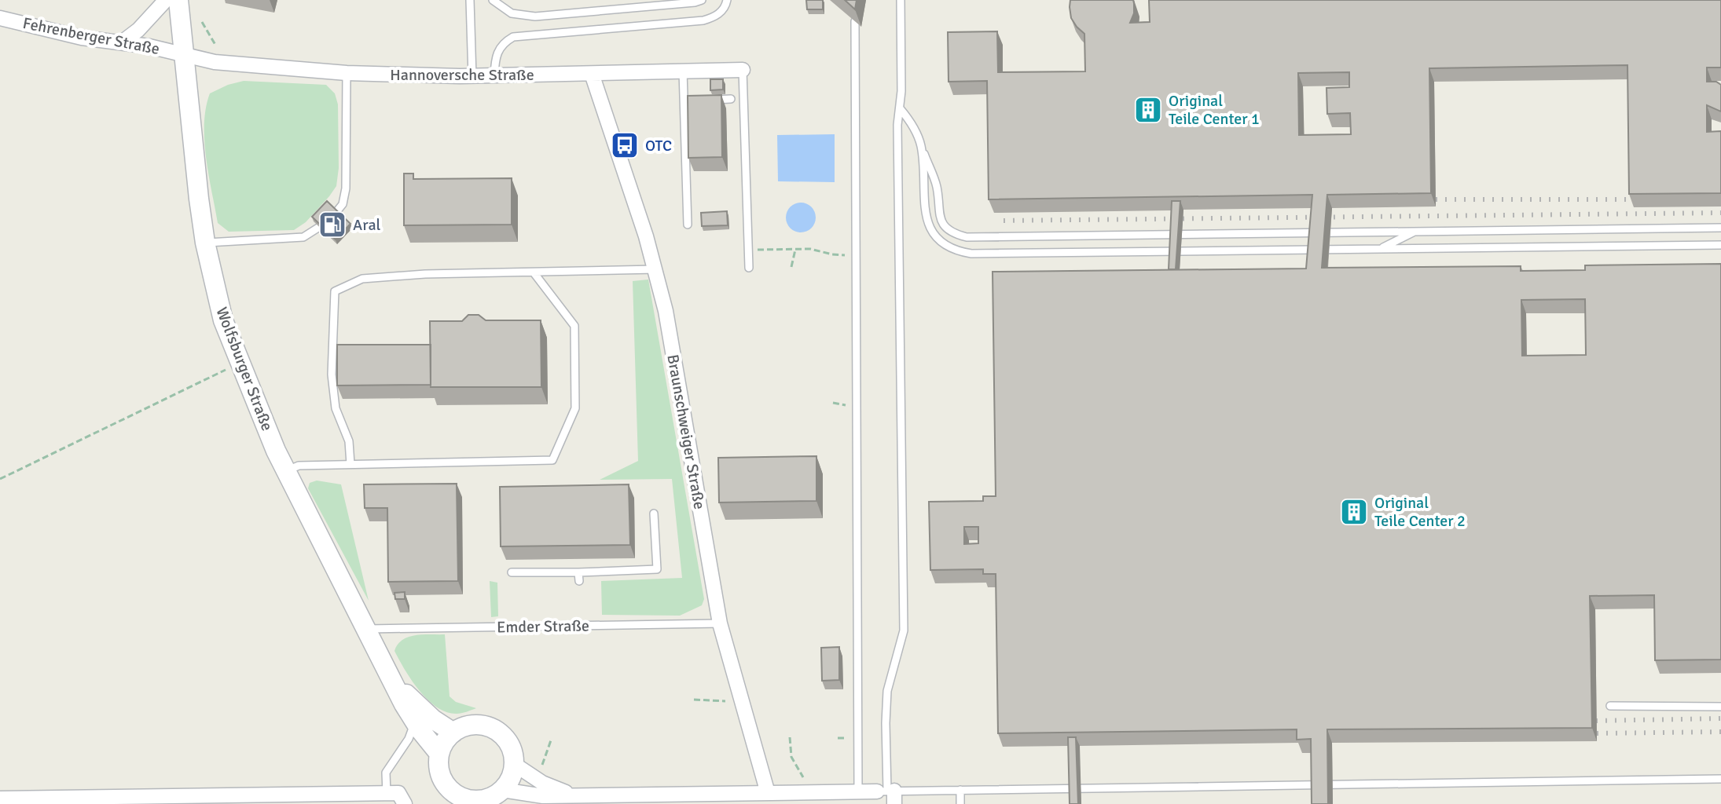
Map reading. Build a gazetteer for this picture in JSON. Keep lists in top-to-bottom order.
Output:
{
  "streets": {
    "street": [
      "Fehrenberger Straße",
      "Hannoversche Straße",
      "Wolfsburger Straße",
      "Braunschweiger Straße"
    ],
    "lane": ["Emder Straße"]
  },
  "crossings": [
    ["Fehrenberger Straße", "Hannoversche Straße"],
    ["Fehrenberger Straße", "Wolfsburger Straße"],
    ["Hannoversche Straße", "Wolfsburger Straße"],
    ["Hannoversche Straße", "Braunschweiger Straße"],
    ["Wolfsburger Straße", "Emder Straße"],
    ["Braunschweiger Straße", "Emder Straße"]
  ],
  "places": {
    "building": ["Original Teile Center 1", "Original Teile Center 2"],
    "bus stop": ["OTC"],
    "fuel station": ["Aral"]
  }
}
